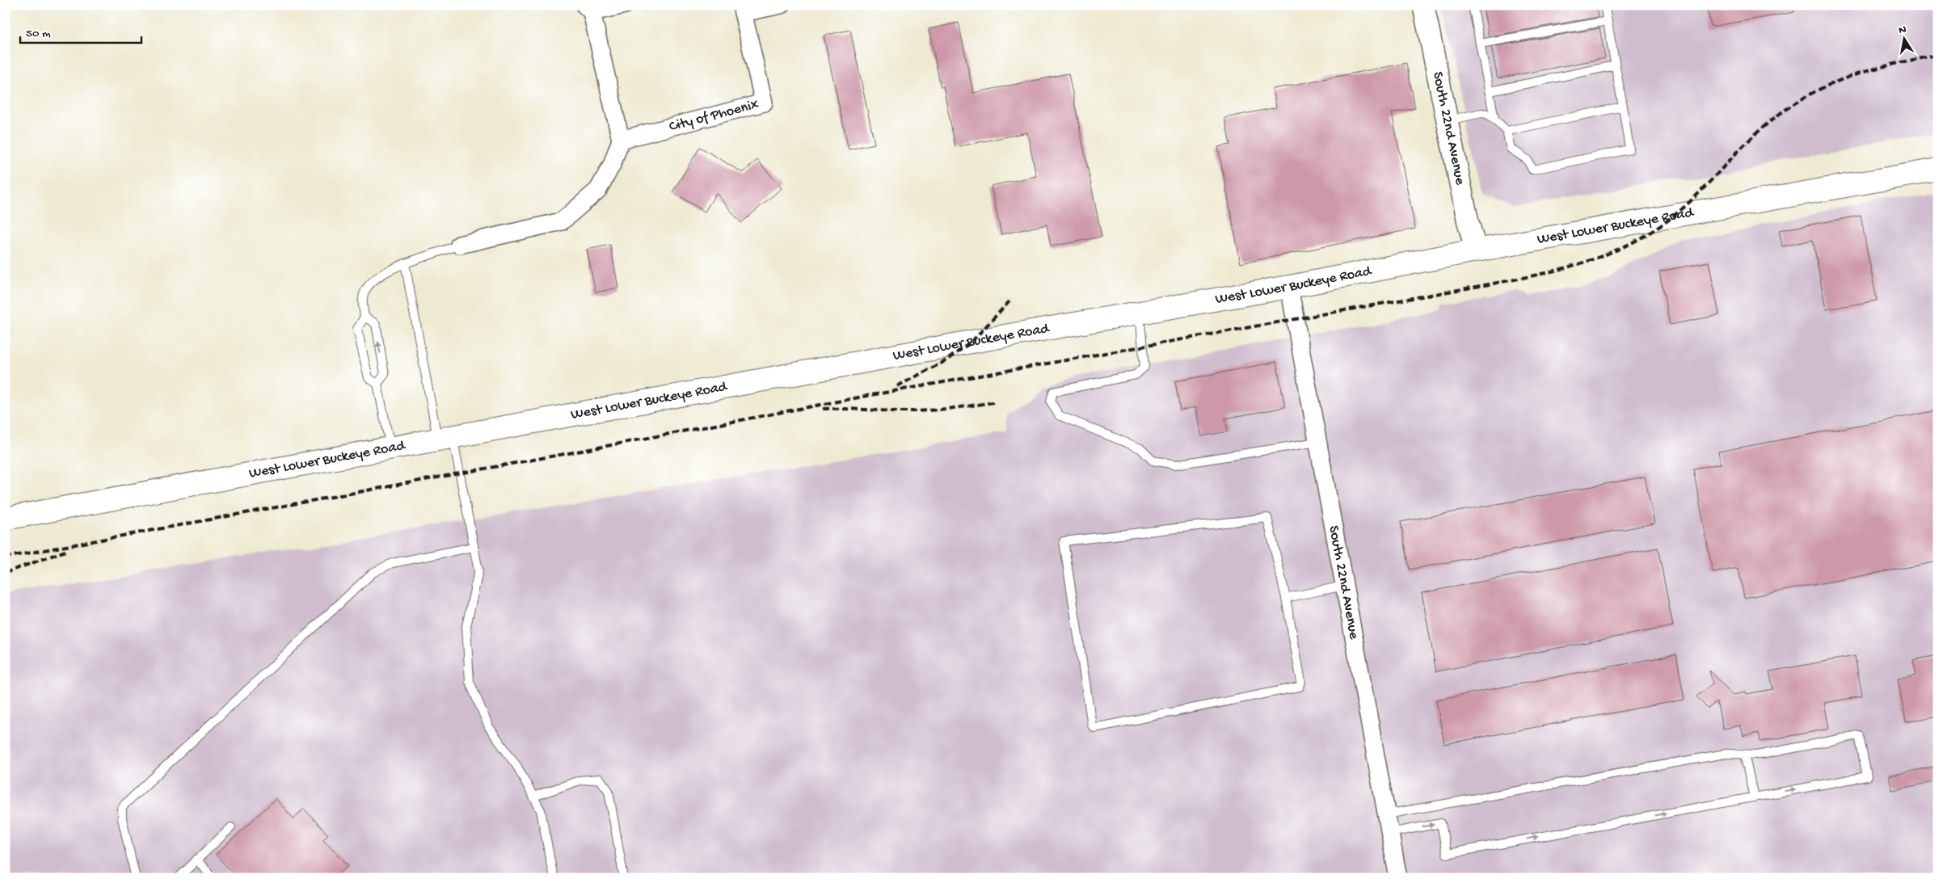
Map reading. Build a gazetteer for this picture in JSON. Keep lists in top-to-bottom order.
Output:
{
  "streets": {
    "main road": ["West Lower Buckeye Road"],
    "street": ["City of Phoenix", "South 22nd Avenue"]
  },
  "crossings": [
    ["South 22nd Avenue", "West Lower Buckeye Road"]
  ],
  "scale_bar": "50 m",
  "north": "top"
}
